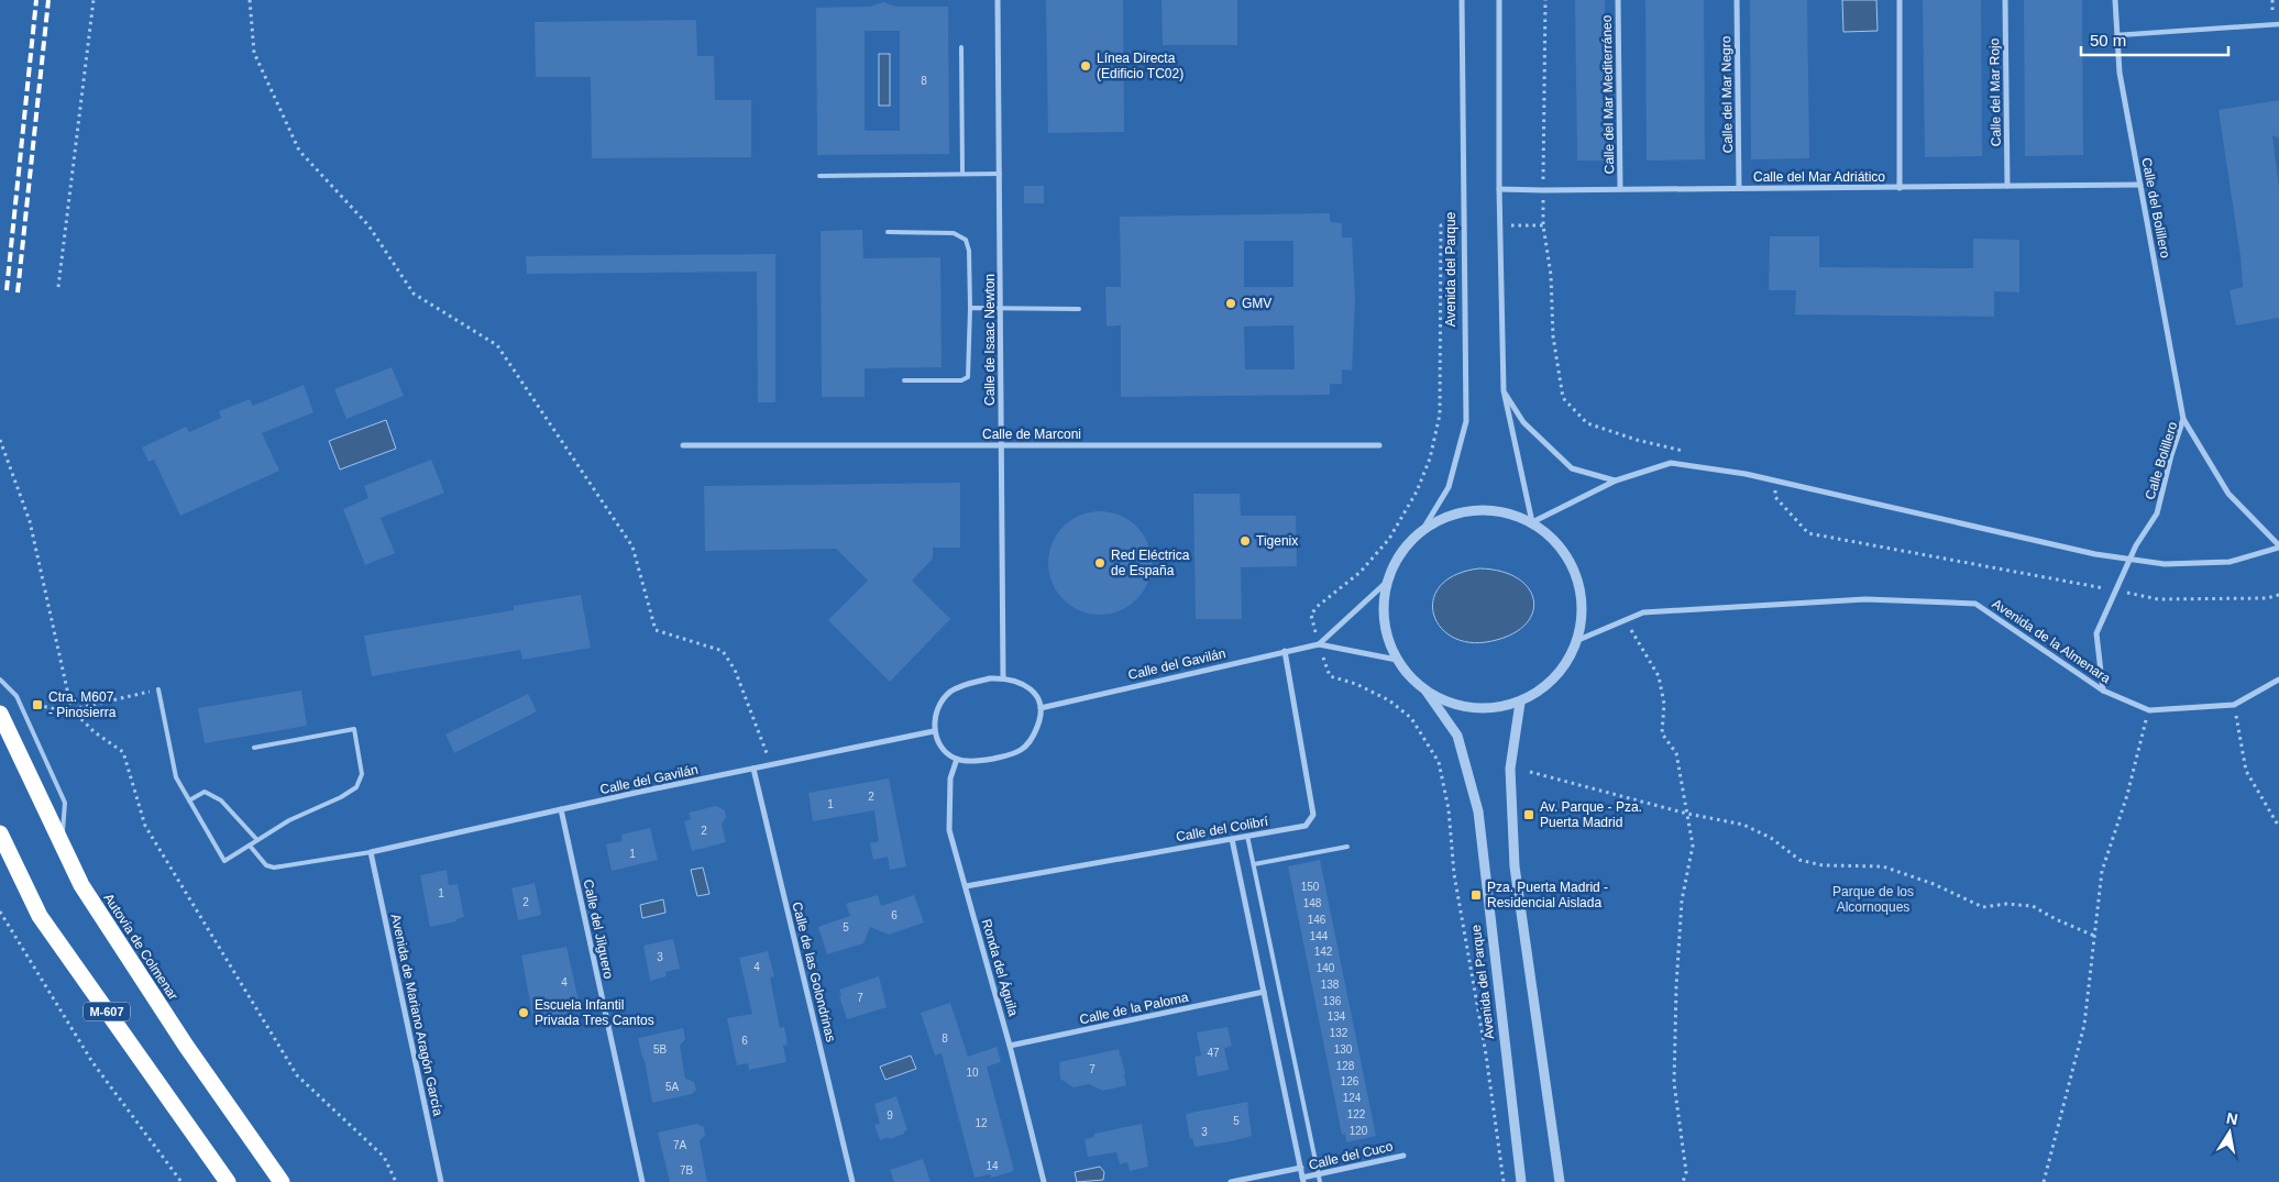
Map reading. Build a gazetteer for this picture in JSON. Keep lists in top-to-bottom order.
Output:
{
  "streets": {
    "highway": ["Autovía de Colmenar", "M-607"],
    "street": [
      "Calle del Mar Rojo",
      "Calle del Mar Mediterráneo",
      "Calle del Mar Negro",
      "Calle del Mar Adriático",
      "Calle del Bolillero",
      "Avenida del Parque",
      "Calle de Isaac Newton",
      "Calle de Marconi",
      "Calle Bolillero",
      "Avenida de la Almenara",
      "Calle del Gavilán",
      "Calle del Colibrí",
      "Calle del Jilguero",
      "Ronda del Águila",
      "Calle de las Golondrinas",
      "Calle de la Paloma",
      "Avenida de Mariano Aragón García",
      "Calle del Cuco"
    ]
  },
  "crossings": [
    ["Calle del Mar Rojo", "Calle del Mar Adriático"],
    ["Calle del Mar Mediterráneo", "Calle del Mar Adriático"],
    ["Calle del Mar Negro", "Calle del Mar Adriático"],
    ["Calle del Mar Adriático", "Calle del Bolillero"],
    ["Calle del Bolillero", "Calle Bolillero"],
    ["Calle de Isaac Newton", "Calle de Marconi"],
    ["Calle de Isaac Newton", "Calle del Gavilán"],
    ["Calle de Isaac Newton", "Ronda del Águila"],
    ["Calle Bolillero", "Avenida de la Almenara"],
    ["Calle del Gavilán", "Calle del Colibrí"],
    ["Calle del Gavilán", "Calle del Jilguero"],
    ["Calle del Gavilán", "Ronda del Águila"],
    ["Calle del Gavilán", "Calle de las Golondrinas"],
    ["Calle del Gavilán", "Avenida de Mariano Aragón García"],
    ["Calle del Colibrí", "Ronda del Águila"],
    ["Ronda del Águila", "Calle de la Paloma"]
  ],
  "parks": ["Parque de los Alcornoques"],
  "places": {
    "other": [
      "Línea Directa (Edificio TC02)",
      "GMV",
      "Tigenix",
      "Red Eléctrica de España",
      "Escuela Infantil Privada Tres Cantos"
    ],
    "transit": ["Ctra. M607 - Pinosierra", "Av. Parque - Pza. Puerta Madrid", "Pza. Puerta Madrid - Residencial Aislada"]
  },
  "house_numbers": [
    "8",
    "2",
    "1",
    "2",
    "1",
    "150",
    "1",
    "2",
    "148",
    "6",
    "146",
    "5",
    "144",
    "142",
    "3",
    "4",
    "140",
    "4",
    "138",
    "7",
    "136",
    "134",
    "132",
    "8",
    "6",
    "5B",
    "130",
    "47",
    "128",
    "7",
    "10",
    "126",
    "5A",
    "124",
    "122",
    "9",
    "5",
    "12",
    "120",
    "3",
    "7A",
    "14",
    "7B"
  ],
  "scale_bar": "50 m",
  "north": "top"
}
